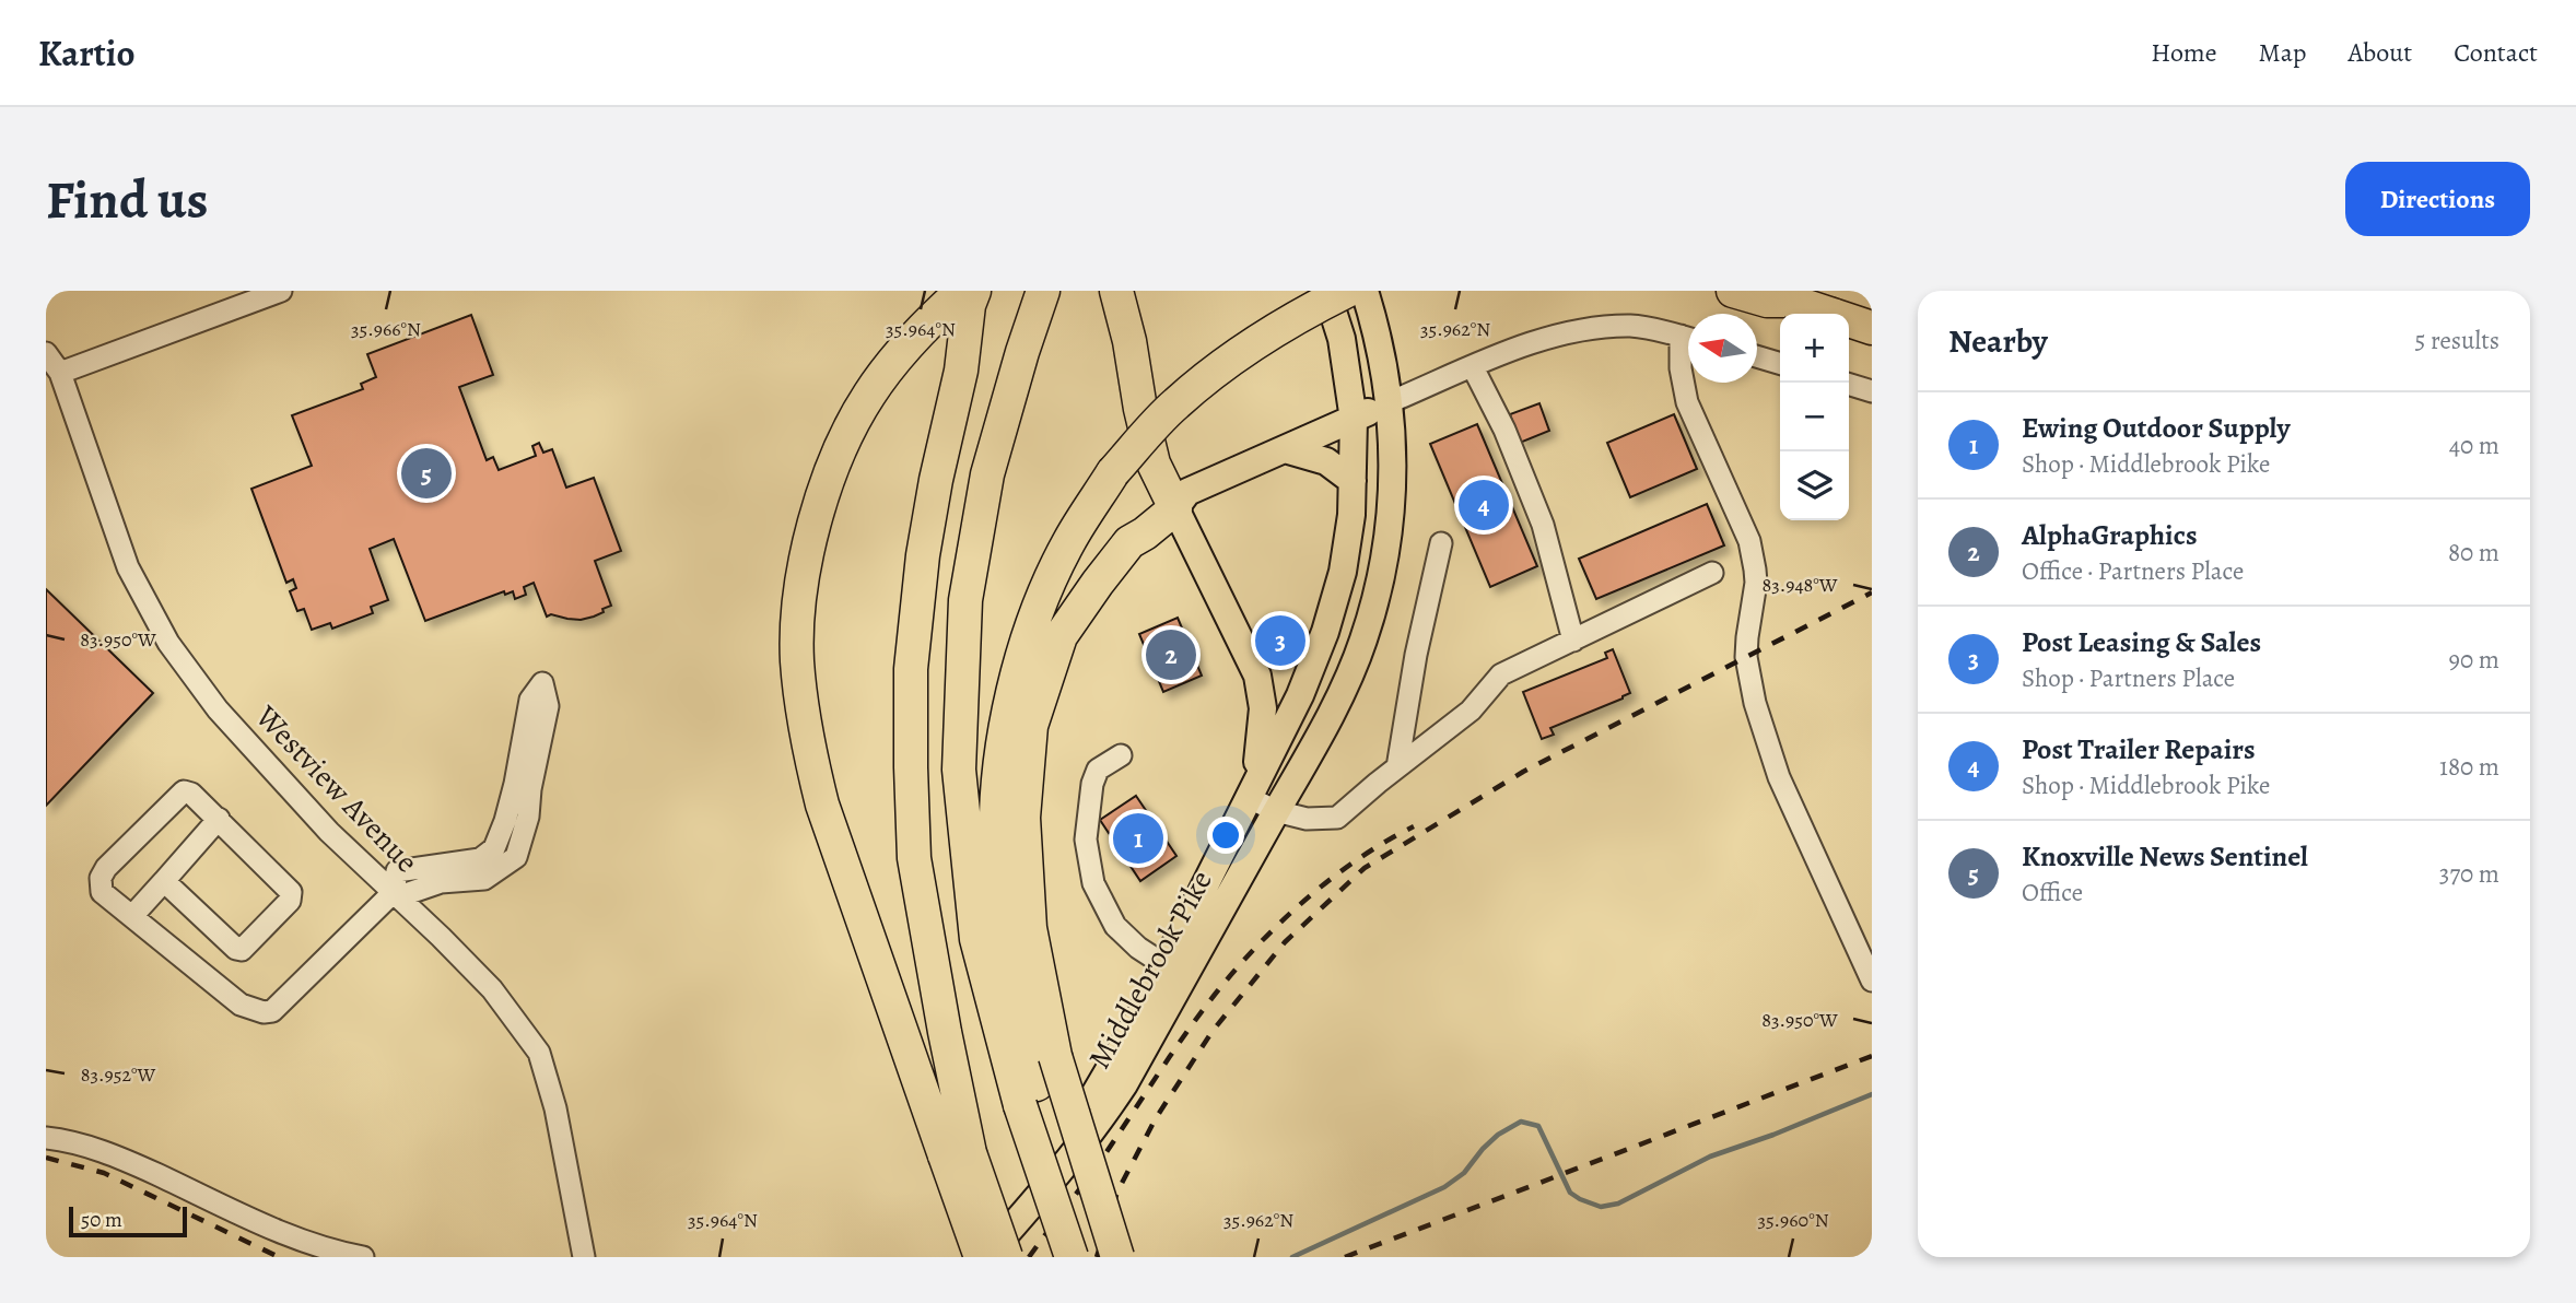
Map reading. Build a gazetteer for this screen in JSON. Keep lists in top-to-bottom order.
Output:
{
  "streets": {
    "main road": ["Middlebrook Pike"],
    "street": ["Westview Avenue"]
  },
  "scale_bar": "50 m",
  "north": "left",
  "page": {
    "header": "Kartio",
    "nav": [
      "Home",
      "Map",
      "About",
      "Contact"
    ],
    "buttons": "Directions",
    "title": "Find us",
    "heading": ["Nearby", "5 results"],
    "map_buttons": ["+", "−"],
    "list": [
      {
        "mark": "1",
        "name": "Ewing Outdoor Supply",
        "note": "Shop · Middlebrook Pike",
        "value": "40 m"
      },
      {
        "mark": "2",
        "name": "AlphaGraphics",
        "note": "Office · Partners Place",
        "value": "80 m"
      },
      {
        "mark": "3",
        "name": "Post Leasing & Sales",
        "note": "Shop · Partners Place",
        "value": "90 m"
      },
      {
        "mark": "4",
        "name": "Post Trailer Repairs",
        "note": "Shop · Middlebrook Pike",
        "value": "180 m"
      },
      {
        "mark": "5",
        "name": "Knoxville News Sentinel",
        "note": "Office",
        "value": "370 m"
      }
    ],
    "pins": [
      "5",
      "4",
      "3",
      "2",
      "1"
    ],
    "scale": "50 m"
  },
  "coordinates": [
    "35.966°N",
    "35.964°N",
    "35.962°N",
    "83.948°W",
    "83.950°W",
    "83.952°W",
    "35.960°N"
  ]
}
